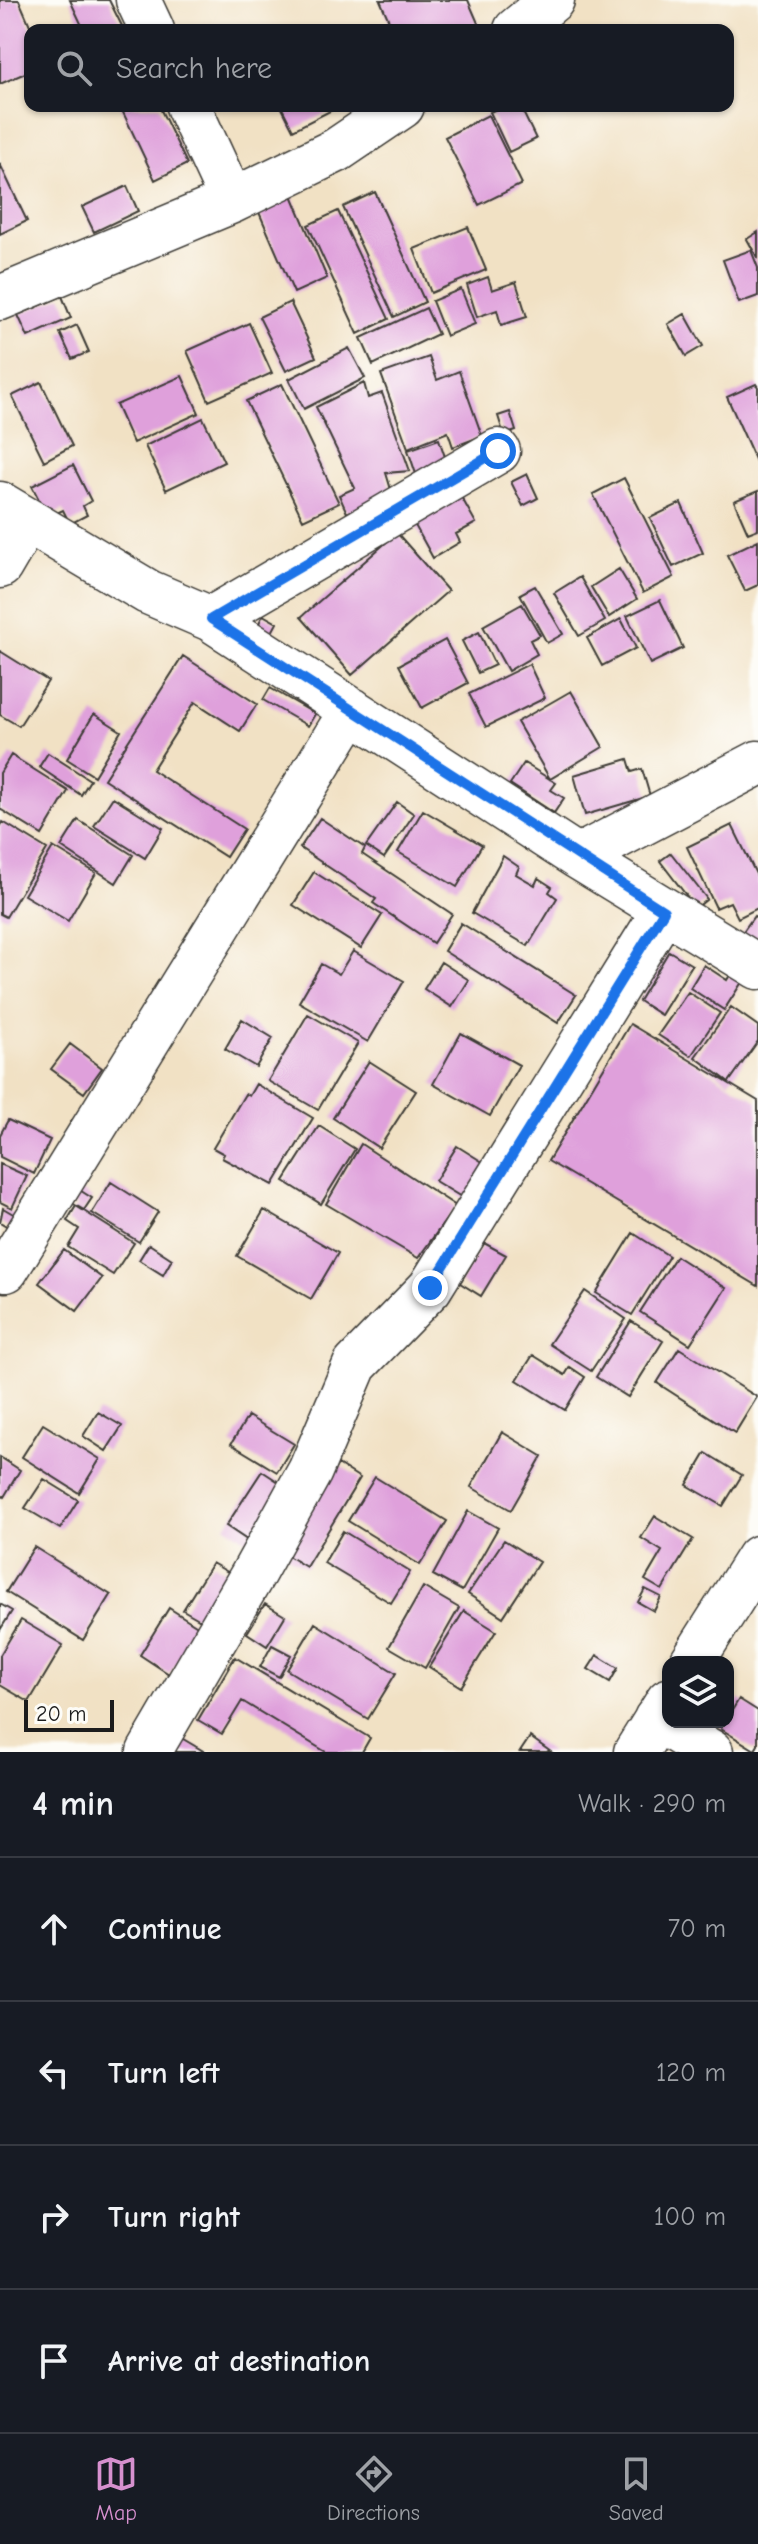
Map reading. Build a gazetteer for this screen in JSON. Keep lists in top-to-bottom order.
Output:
{
  "scale_bar": "20 m",
  "page": {
    "search": "Search here",
    "scale": "20 m",
    "heading": ["4 min", "Walk · 290 m"],
    "list": [
      ["Continue", "70 m"],
      ["Turn left", "120 m"],
      ["Turn right", "100 m"],
      "Arrive at destination"
    ],
    "nav": ["Map", "Directions", "Saved"]
  }
}
